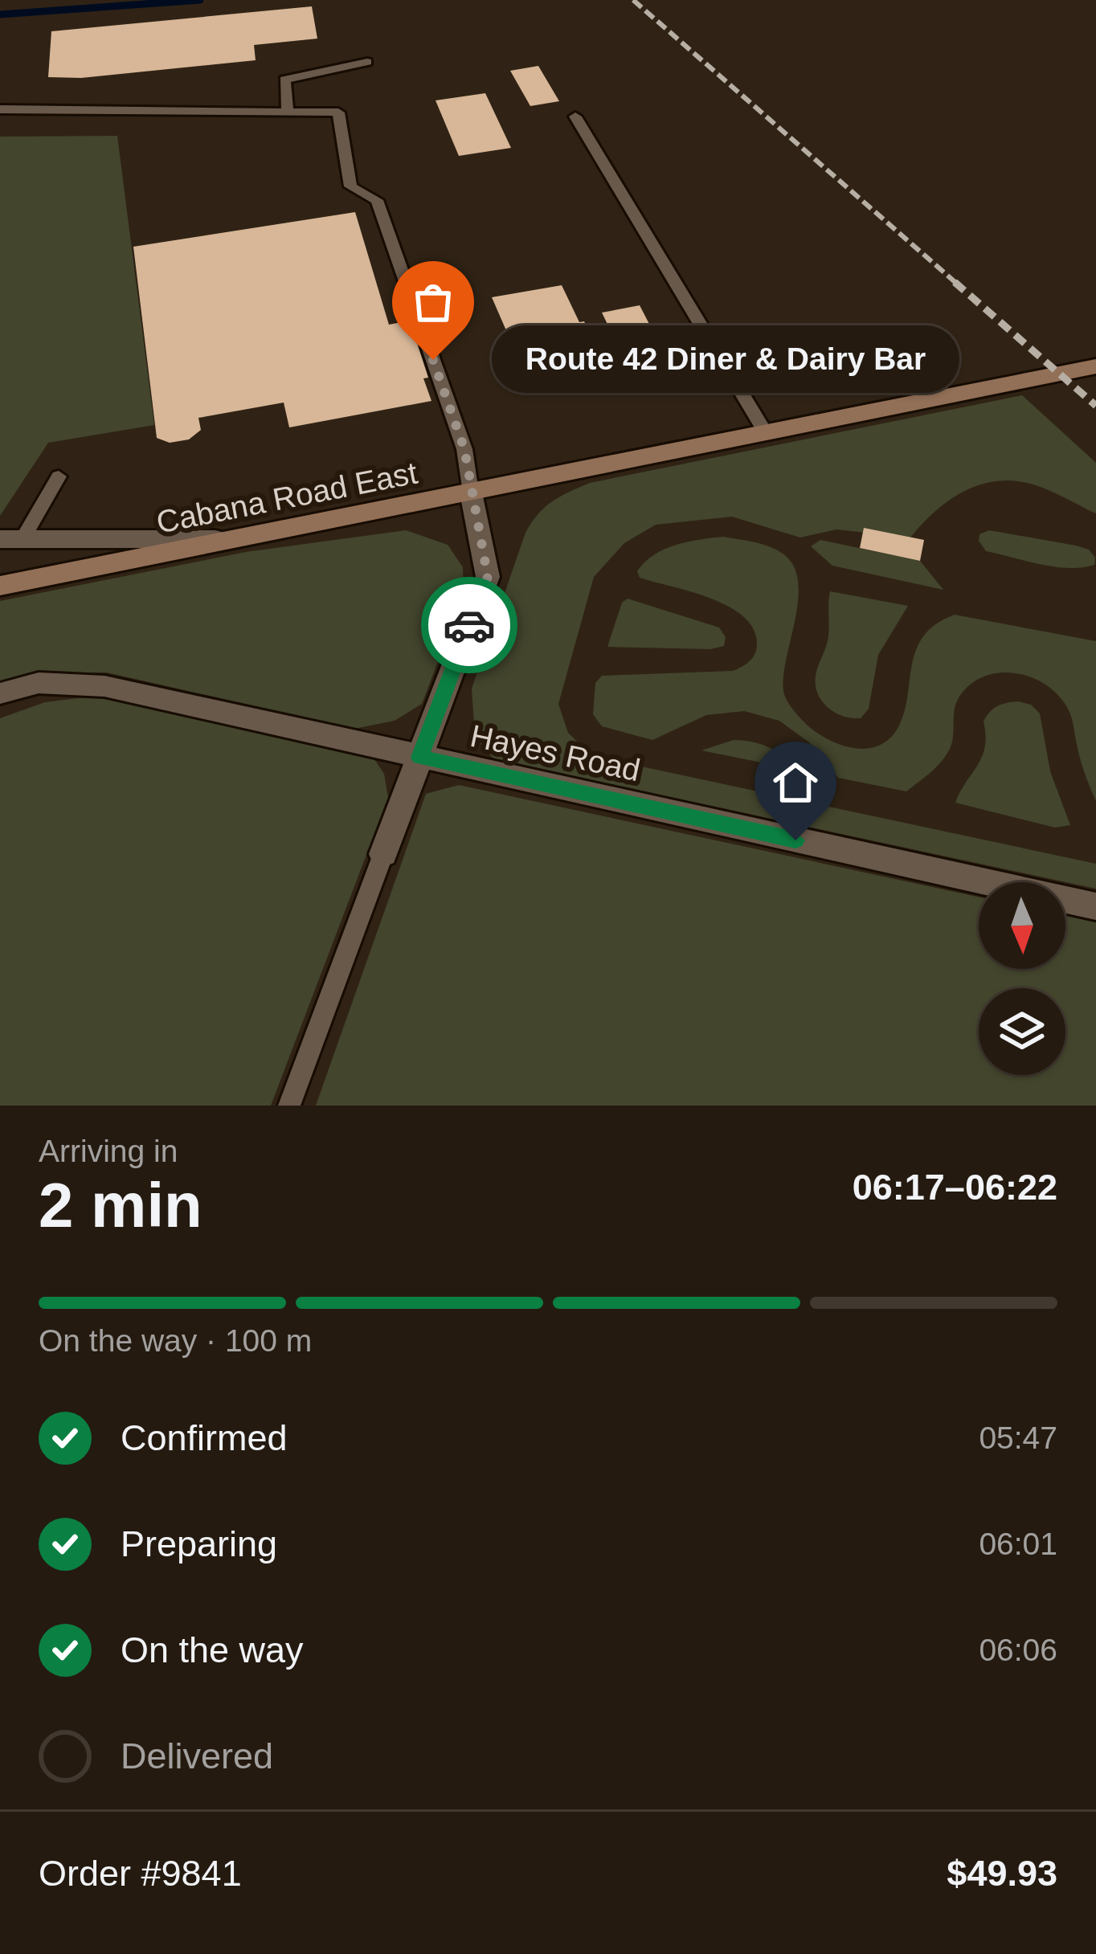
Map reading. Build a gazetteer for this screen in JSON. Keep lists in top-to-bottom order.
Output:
{
  "streets": {
    "main road": ["Cabana Road East"],
    "street": ["Hayes Road"]
  },
  "places": ["Route 42 Diner & Dairy Bar"],
  "north": "bottom",
  "page": {
    "bubble": "Route 42 Diner & Dairy Bar",
    "heading": ["2 min", "Arriving in", "06:17–06:22"],
    "panel": ["Order #9841", "$49.93"],
    "bar": "On the way · 100 m",
    "list": [
      ["Confirmed", "05:47"],
      ["Preparing", "06:01"],
      ["On the way", "06:06"],
      "Delivered"
    ]
  }
}
